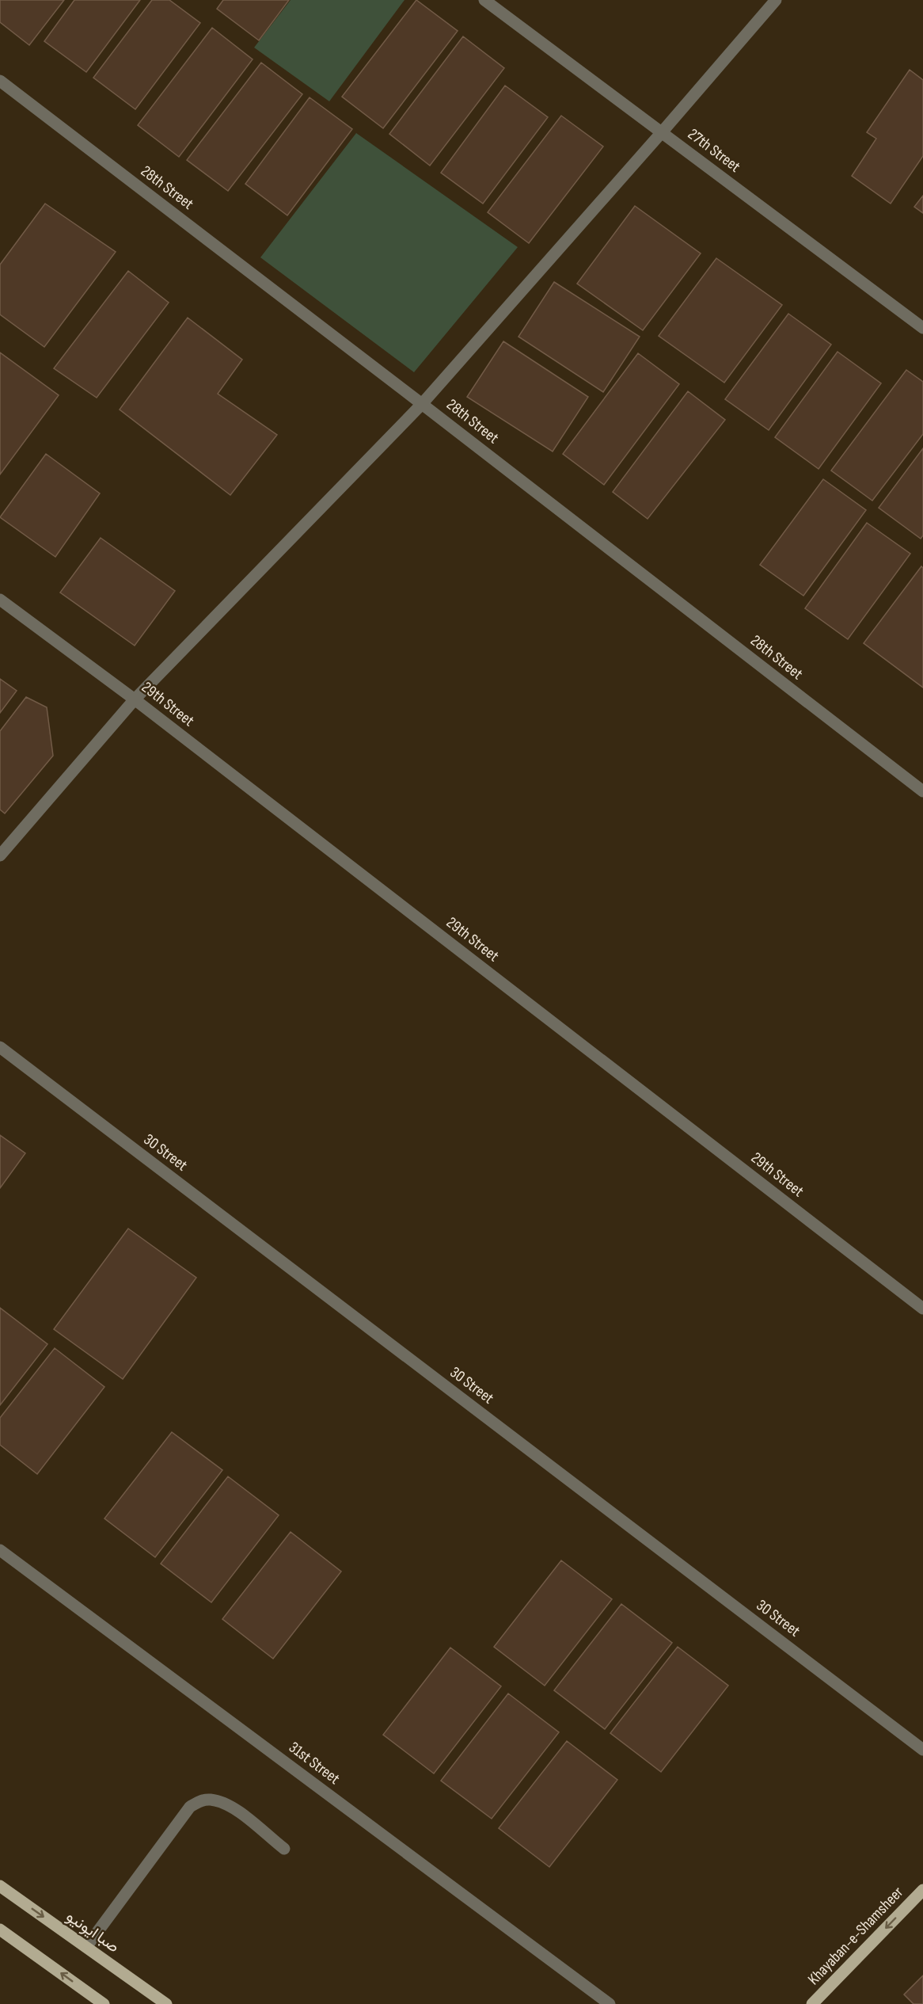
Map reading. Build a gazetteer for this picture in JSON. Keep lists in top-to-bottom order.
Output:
{
  "streets": {
    "main road": ["صبا ایونیو", "Khayaban-e-Shamsheer"],
    "street": [
      "27th Street",
      "28th Street",
      "29th Street",
      "30 Street",
      "31st Street"
    ]
  },
  "one_way": ["Khayaban-e-Shamsheer"]
}
